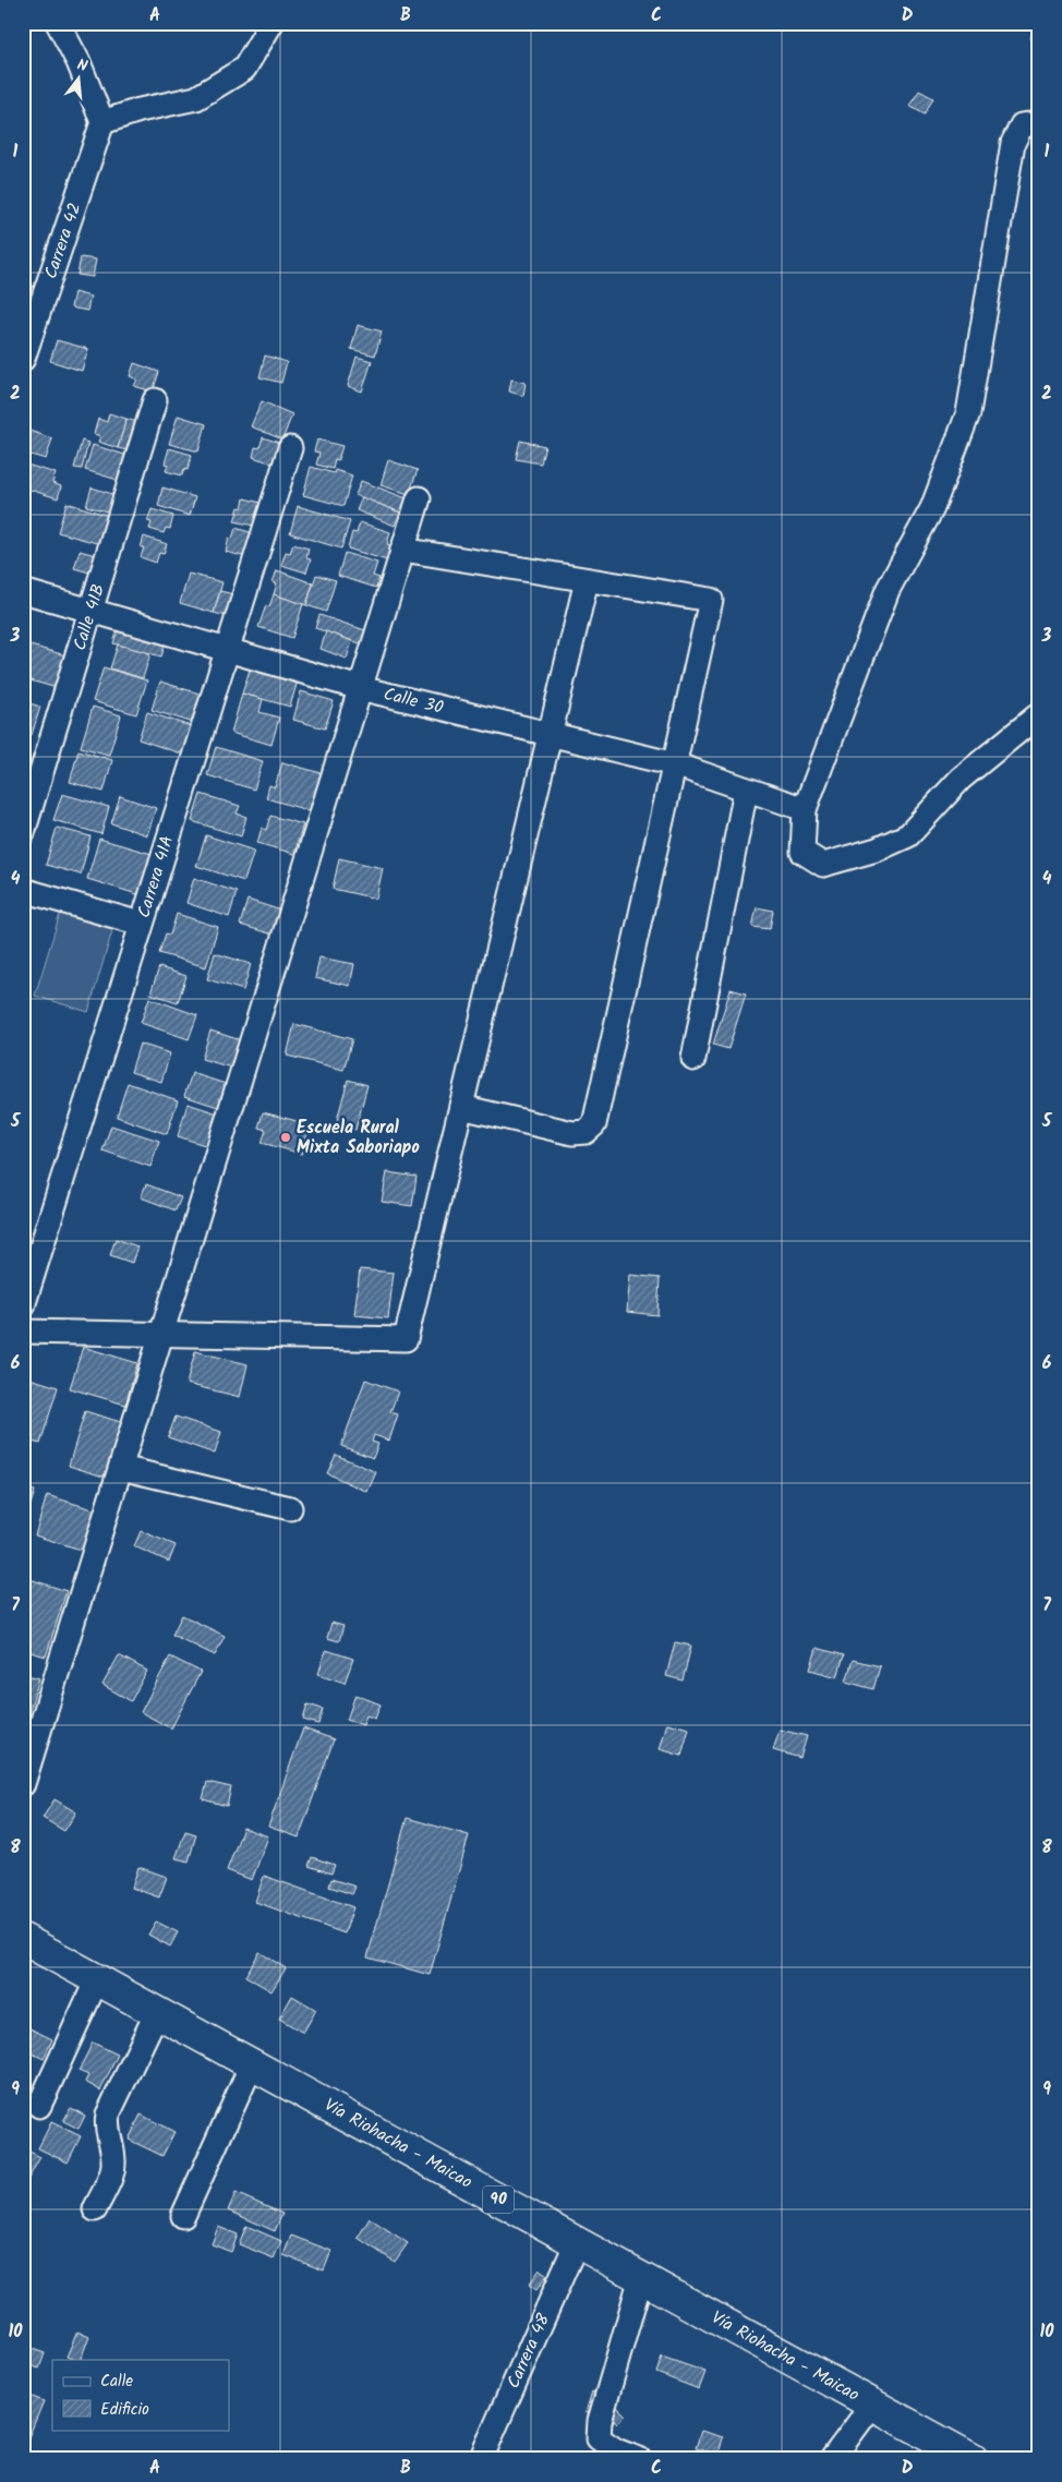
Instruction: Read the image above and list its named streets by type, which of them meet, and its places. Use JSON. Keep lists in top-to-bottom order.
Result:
{
  "streets": {
    "highway": ["Vía Riohacha - Maicao", "90"],
    "street": [
      "Carrera 42",
      "Calle 41B",
      "Calle 30",
      "Carrera 41A",
      "Carrera 48"
    ]
  },
  "crossings": [
    ["Calle 41B", "Calle 30"],
    ["Calle 30", "Carrera 41A"],
    ["Vía Riohacha - Maicao", "Carrera 48"]
  ],
  "places": ["Escuela Rural Mixta Saboriapo"],
  "legend": ["Calle", "Edificio"],
  "north": "top",
  "grid": {
    "columns": [
      "A",
      "B",
      "C",
      "D"
    ],
    "rows": [
      "1",
      "2",
      "3",
      "4",
      "5",
      "6",
      "7",
      "8",
      "9",
      "10"
    ]
  }
}
